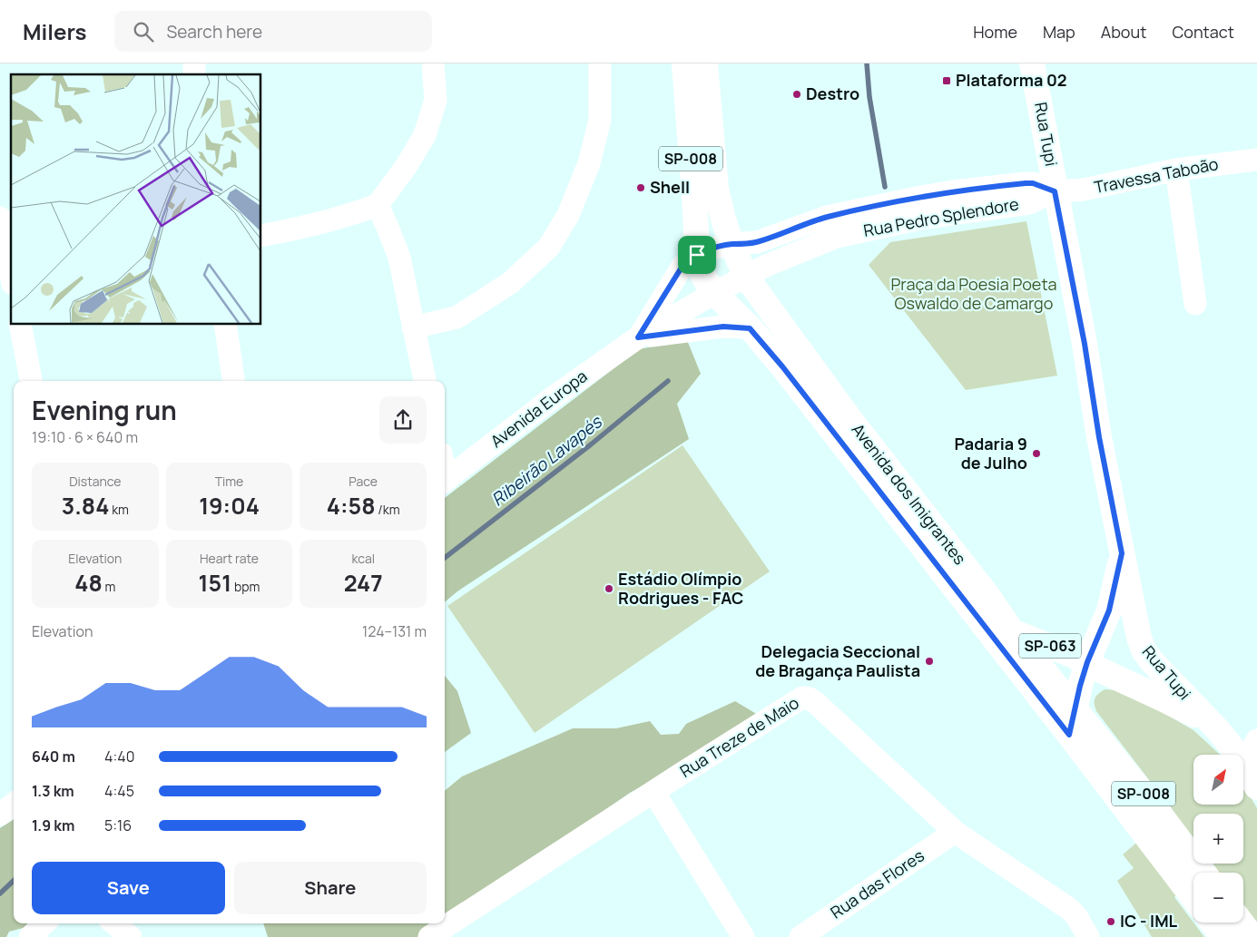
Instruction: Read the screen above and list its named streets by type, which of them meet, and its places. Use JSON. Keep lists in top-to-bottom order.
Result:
{
  "streets": {
    "main road": [
      "Rua Tupi",
      "SP-008",
      "Avenida dos Imigrantes",
      "SP-063"
    ],
    "street": [
      "Travessa Taboão",
      "Rua Pedro Splendore",
      "Avenida Europa",
      "Rua Treze de Maio",
      "Rua das Flores"
    ]
  },
  "crossings": [
    ["Rua Tupi", "Travessa Taboão"],
    ["Rua Tupi", "Rua Pedro Splendore"],
    ["Rua Tupi", "Avenida dos Imigrantes"],
    ["Rua Tupi", "SP-063"],
    ["Travessa Taboão", "Rua Pedro Splendore"],
    ["Rua Pedro Splendore", "Avenida Europa"],
    ["Rua Pedro Splendore", "Avenida dos Imigrantes"],
    ["Avenida Europa", "Avenida dos Imigrantes"],
    ["Avenida dos Imigrantes", "SP-063"],
    ["Rua Treze de Maio", "Rua das Flores"]
  ],
  "water": ["Ribeirão Lavapés"],
  "parks": ["Praça da Poesia Poeta Oswaldo de Camargo"],
  "places": {
    "transit": ["Plataforma 02"],
    "other": [
      "Destro",
      "Shell",
      "Padaria 9 de Julho",
      "Estádio Olímpio Rodrigues - FAC",
      "Delegacia Seccional de Bragança Paulista",
      "IC - IML"
    ]
  },
  "north": "top right",
  "page": {
    "header": "Milers",
    "search": "Search here",
    "nav": [
      "Home",
      "Map",
      "About",
      "Contact"
    ],
    "heading": ["Evening run", "19:10 · 6 × 640 m"],
    "stats": [
      ["Distance", "3.84 km"],
      ["Time", "19:04"],
      ["Pace", "4:58 /km"],
      ["Elevation", "48 m"],
      ["Heart rate", "151 bpm"],
      ["kcal", "247"]
    ],
    "chart": ["Elevation", "124–131 m"],
    "list": [
      {
        "name": "640 m",
        "note": "4:40"
      },
      {
        "name": "1.3 km",
        "note": "4:45"
      },
      {
        "name": "1.9 km",
        "note": "5:16"
      }
    ],
    "map_buttons": ["+", "−"],
    "buttons": ["Save", "Share"]
  }
}
